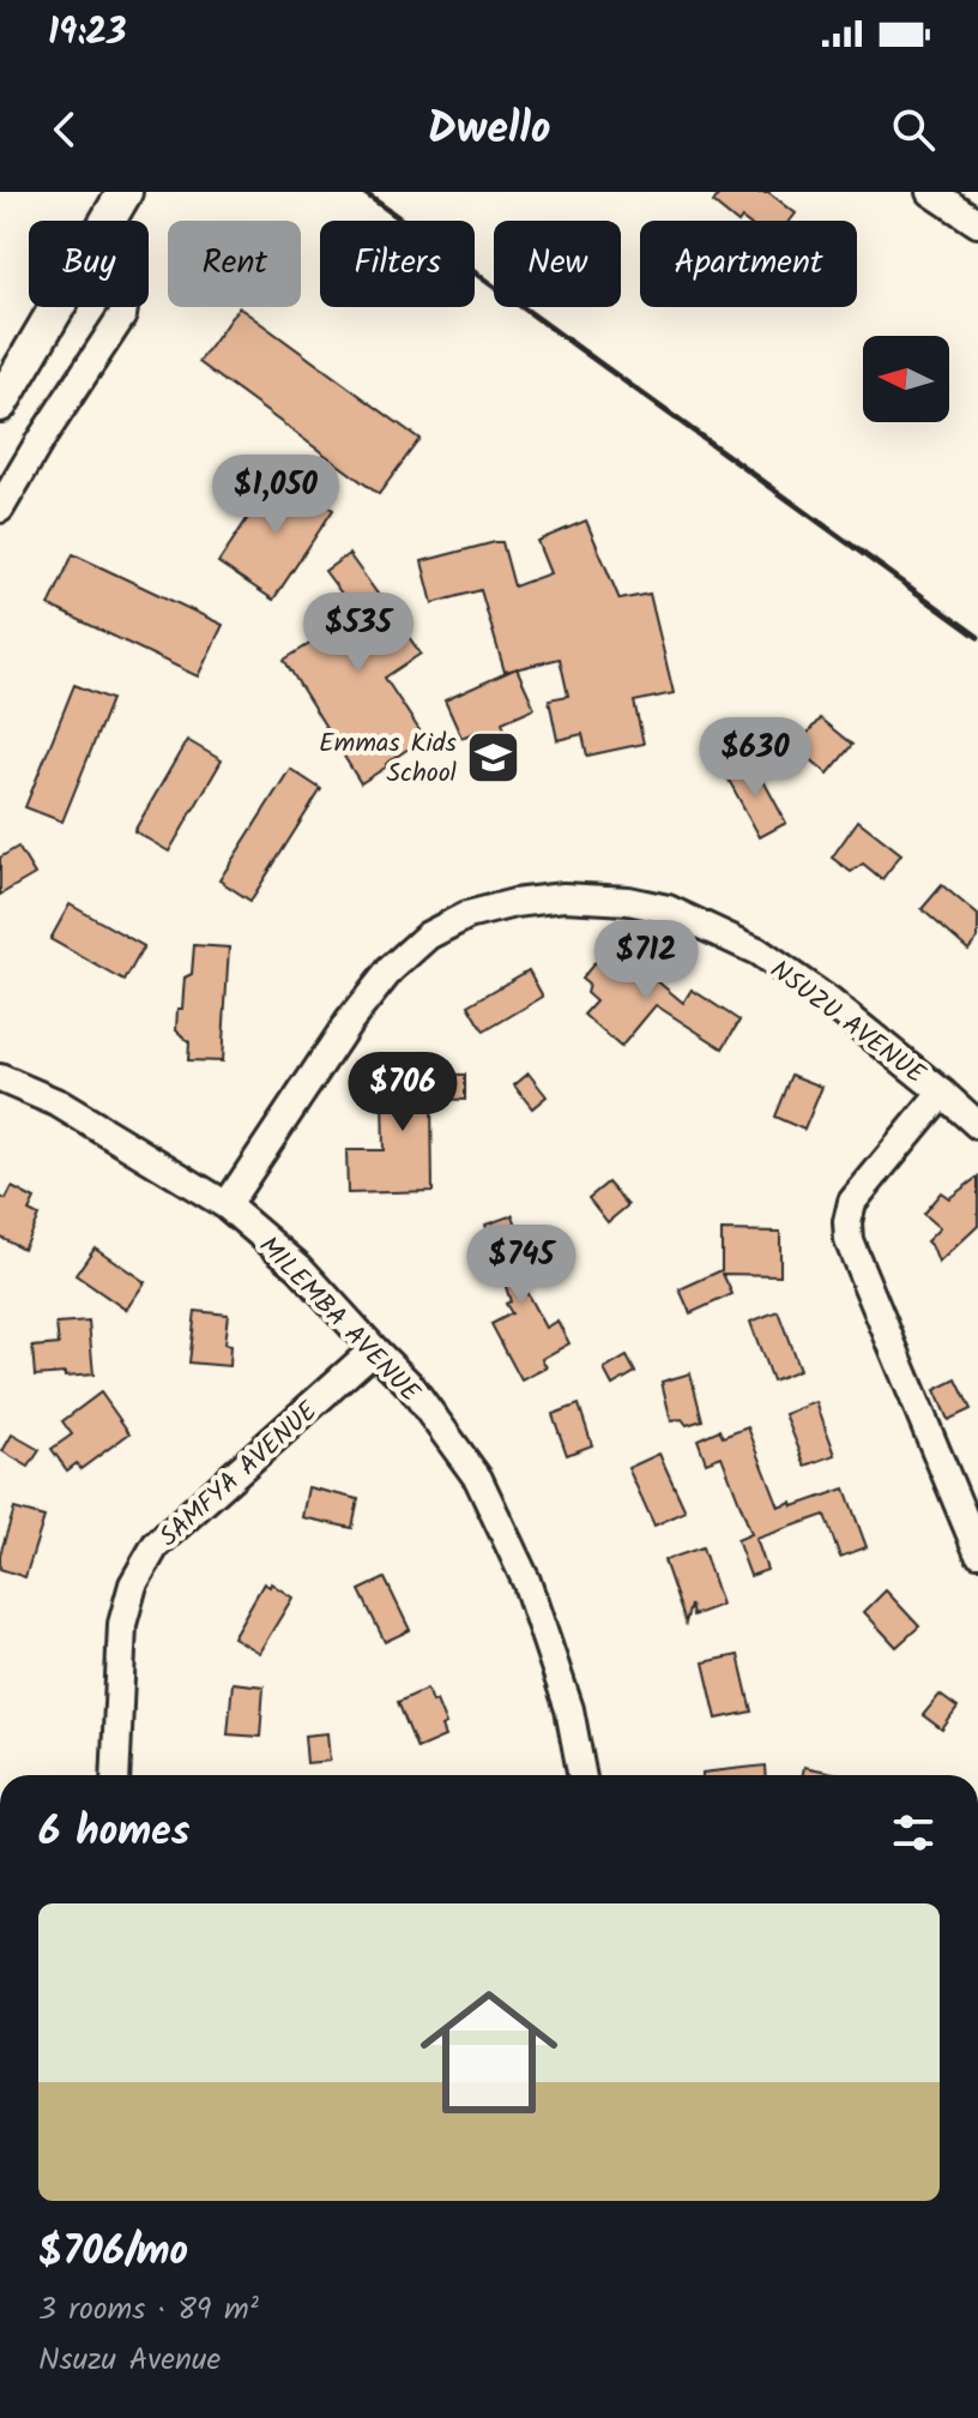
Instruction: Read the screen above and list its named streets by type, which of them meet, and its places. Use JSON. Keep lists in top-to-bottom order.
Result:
{
  "streets": {
    "street": ["NSUZU AVENUE", "MILEMBA AVENUE", "SAMFYA AVENUE"]
  },
  "crossings": [
    ["NSUZU AVENUE", "MILEMBA AVENUE"],
    ["MILEMBA AVENUE", "SAMFYA AVENUE"]
  ],
  "places": {
    "school or university": ["Emmas Kids School"]
  },
  "north": "left",
  "page": {
    "status": "19:23",
    "header": "Dwello",
    "chip": [
      "Buy",
      "Rent",
      "Filters",
      "New",
      "Apartment"
    ],
    "price": [
      "$1,050",
      "$535",
      "$630",
      "$712",
      "$706",
      "$745"
    ],
    "heading": "6 homes",
    "list": [
      {
        "name": "$706/mo",
        "note": "3 rooms · 89 m² · Nsuzu Avenue"
      }
    ]
  }
}
